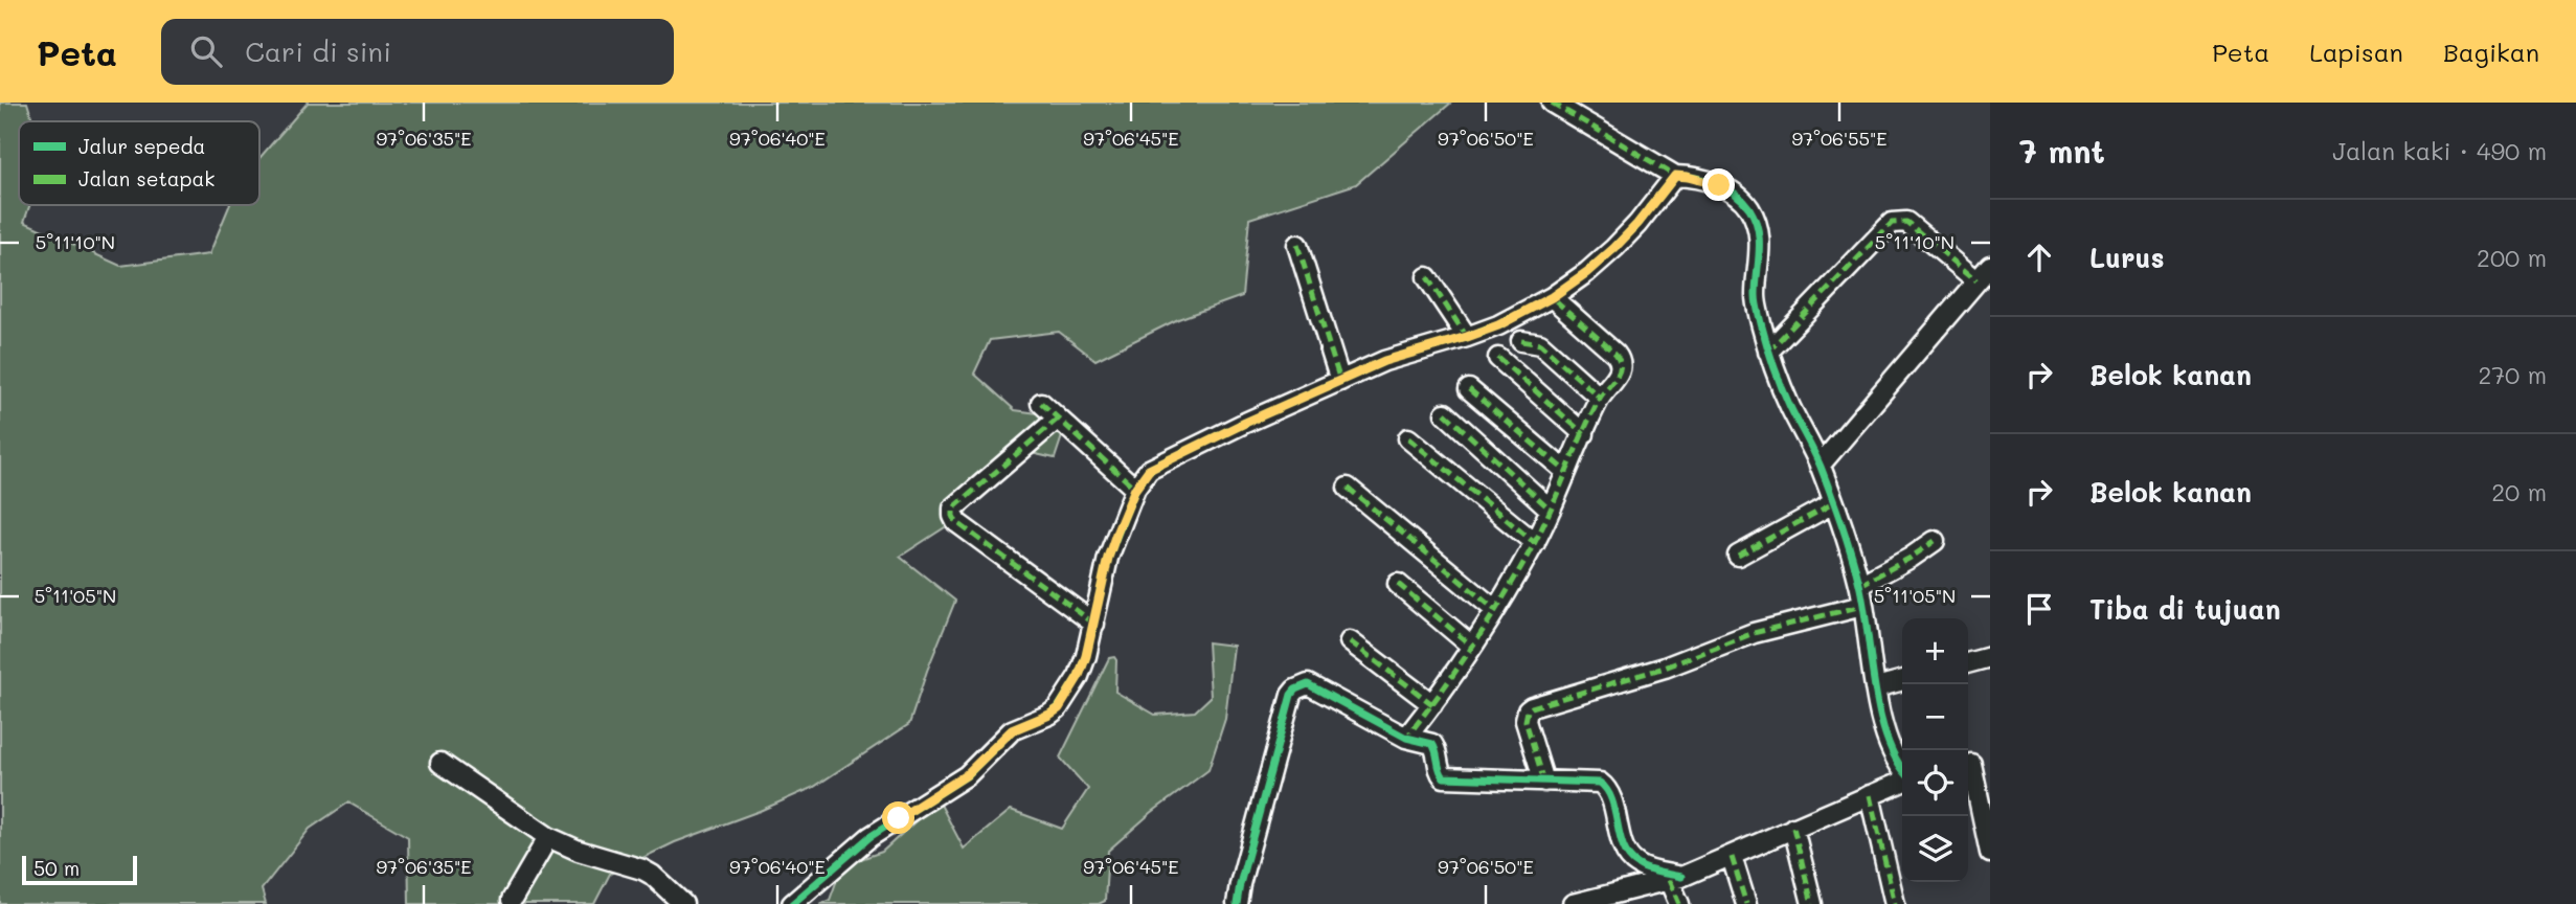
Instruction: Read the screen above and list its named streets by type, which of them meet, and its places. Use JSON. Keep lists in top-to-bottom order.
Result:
{
  "legend": ["Jalur sepeda", "Jalan setapak"],
  "scale_bar": "50 m",
  "page": {
    "header": "Peta",
    "search": "Cari di sini",
    "nav": ["Peta", "Lapisan", "Bagikan"],
    "heading": ["7 mnt", "Jalan kaki · 490 m"],
    "list": [
      ["Lurus", "200 m"],
      ["Belok kanan", "270 m"],
      ["Belok kanan", "20 m"],
      "Tiba di tujuan"
    ],
    "map_buttons": ["+", "−"],
    "scale": "50 m"
  },
  "coordinates": [
    "97°06'35\"E",
    "97°06'40\"E",
    "97°06'45\"E",
    "97°06'50\"E",
    "97°06'55\"E",
    "5°11'10\"N",
    "5°11'05\"N"
  ]
}
